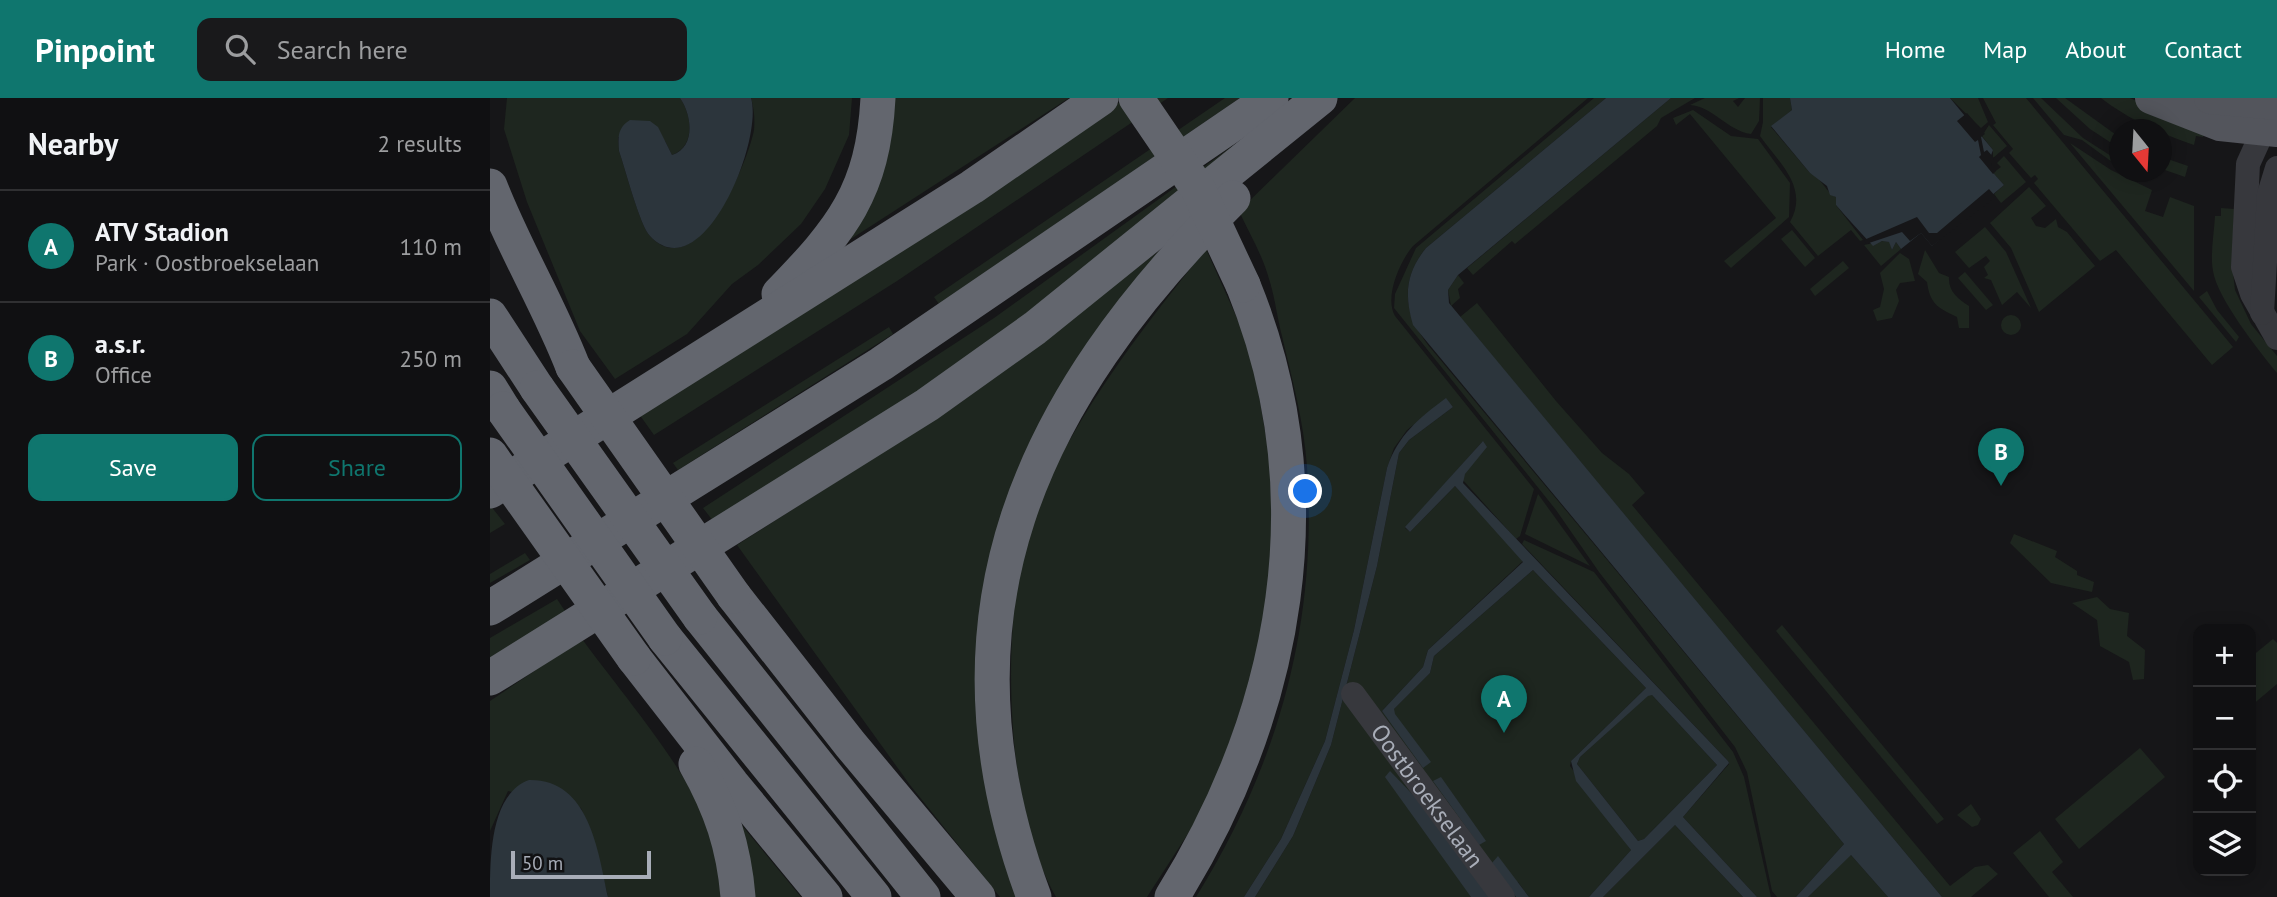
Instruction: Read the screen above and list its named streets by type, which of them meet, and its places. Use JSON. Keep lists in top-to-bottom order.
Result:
{
  "streets": {
    "street": ["Oostbroekselaan"]
  },
  "scale_bar": "50 m",
  "north": "bottom",
  "page": {
    "header": "Pinpoint",
    "search": "Search here",
    "nav": [
      "Home",
      "Map",
      "About",
      "Contact"
    ],
    "heading": ["Nearby", "2 results"],
    "list": [
      {
        "mark": "A",
        "name": "ATV Stadion",
        "note": "Park · Oostbroekselaan",
        "value": "110 m"
      },
      {
        "mark": "B",
        "name": "a.s.r.",
        "note": "Office",
        "value": "250 m"
      }
    ],
    "buttons": ["Save", "Share"],
    "pins": ["B", "A"],
    "map_buttons": ["+", "−"],
    "scale": "50 m"
  }
}
